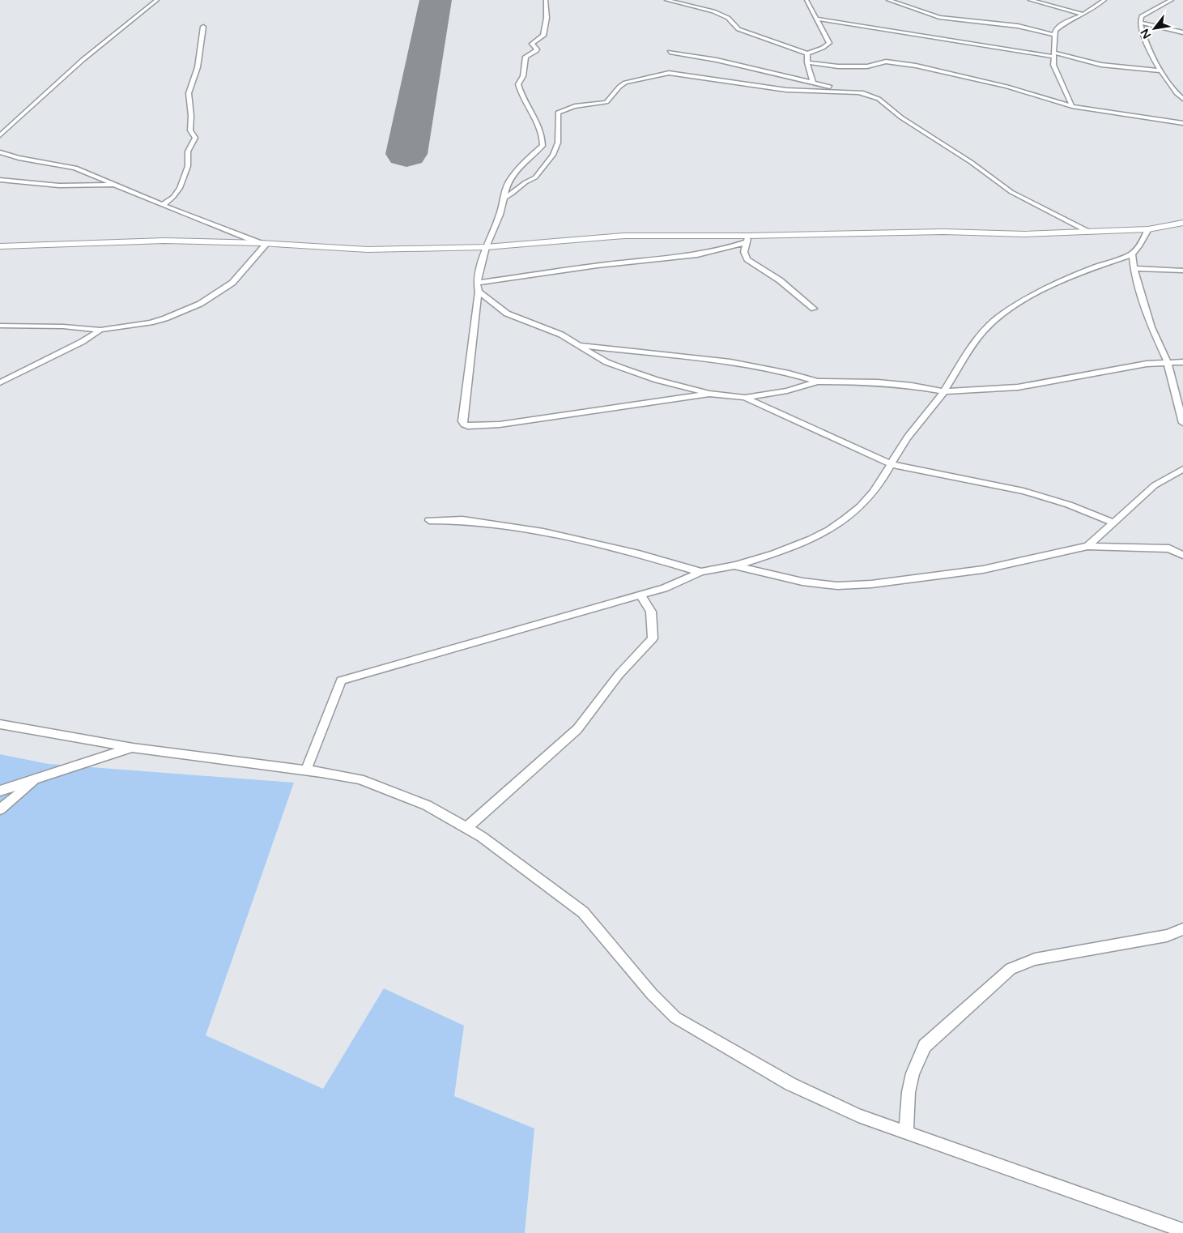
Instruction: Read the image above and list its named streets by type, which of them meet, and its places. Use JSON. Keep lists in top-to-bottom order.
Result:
{
  "north": "bottom left"
}
